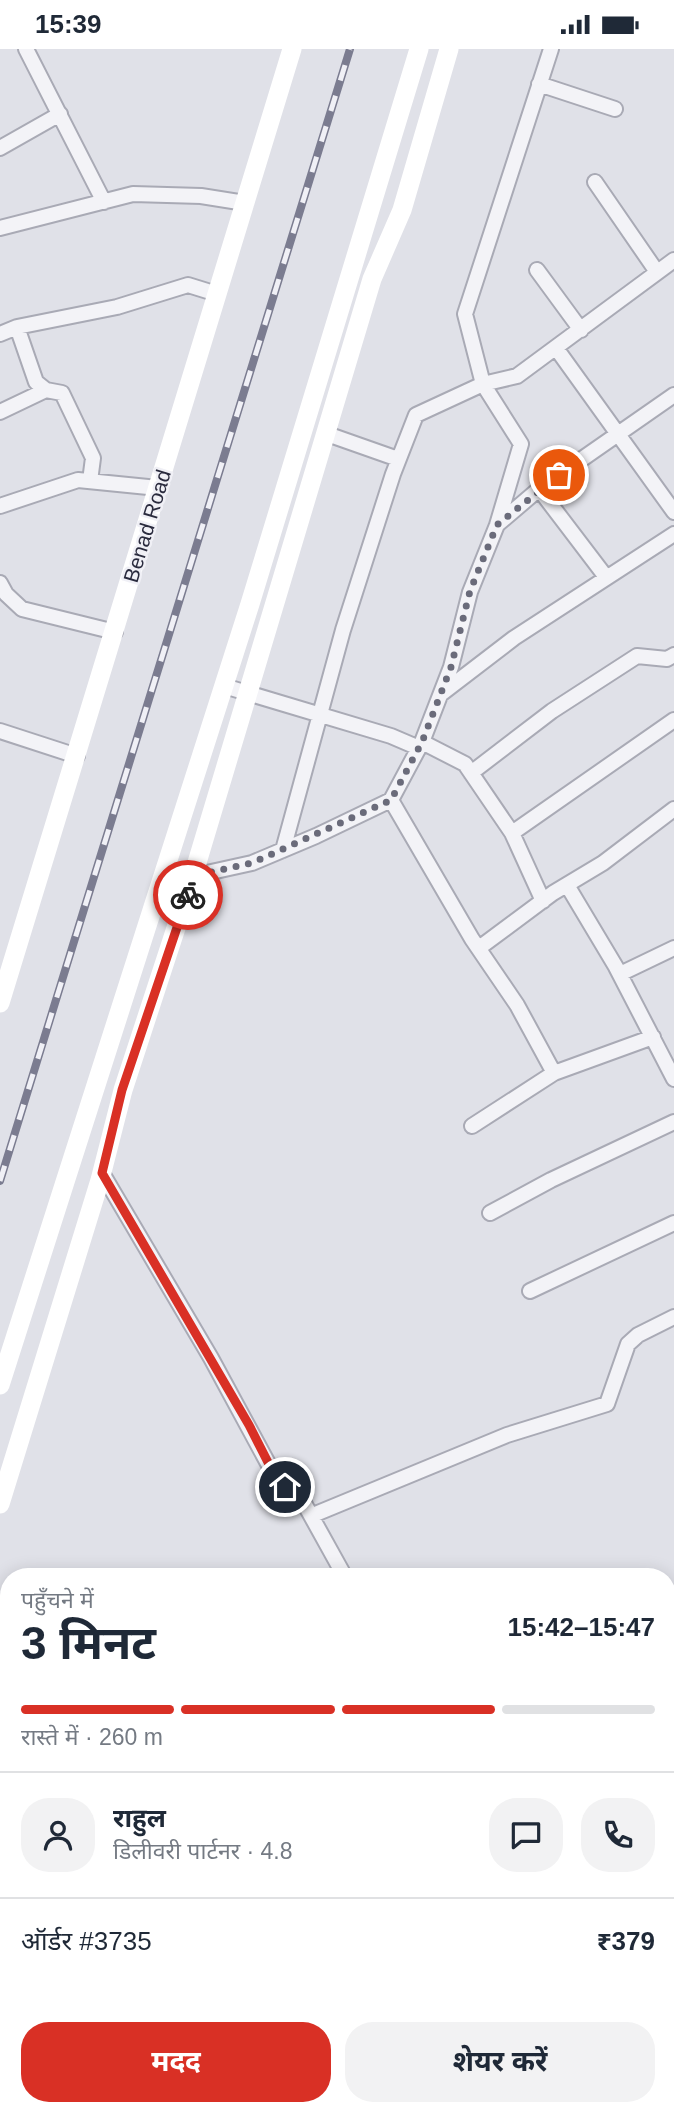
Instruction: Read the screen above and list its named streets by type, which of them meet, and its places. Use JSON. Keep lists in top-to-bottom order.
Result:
{
  "streets": {
    "street": ["Benad Road"]
  },
  "page": {
    "status": "15:39",
    "heading": ["3 मिनट", "पहुँचने में", "15:42–15:47"],
    "panel": [
      "राहुल",
      "डिलीवरी पार्टनर · 4.8",
      "ऑर्डर #3735",
      "₹379"
    ],
    "bar": "रास्ते में · 260 m",
    "buttons": ["मदद", "शेयर करें"]
  }
}
